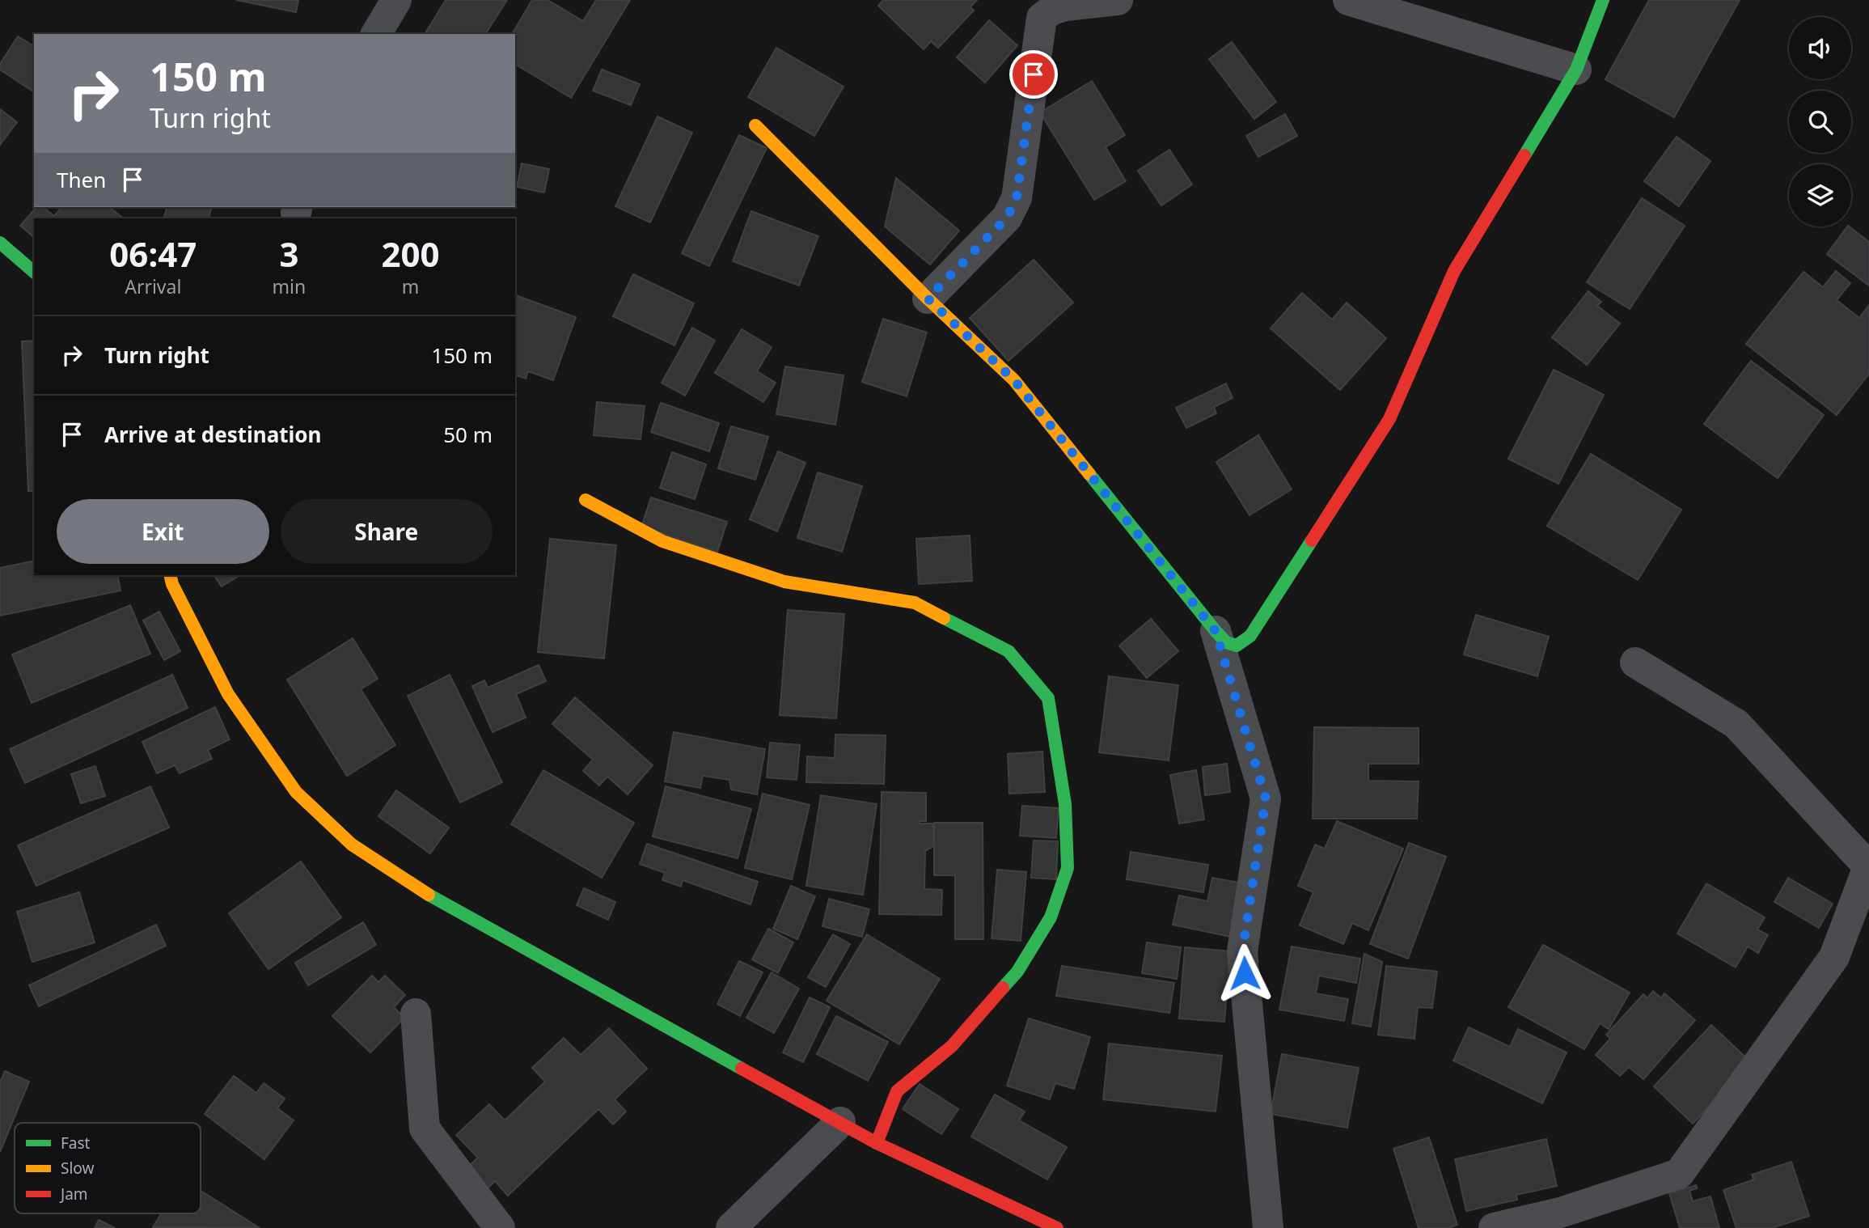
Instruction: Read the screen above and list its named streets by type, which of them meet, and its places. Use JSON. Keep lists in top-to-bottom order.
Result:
{
  "legend": ["Fast", "Slow", "Jam"],
  "page": {
    "turn": ["150 m", "Turn right"],
    "then": "Then",
    "eta": [
      "06:47",
      "Arrival",
      "3",
      "min",
      "200",
      "m"
    ],
    "list": [
      {
        "name": "Turn right",
        "value": "150 m"
      },
      {
        "name": "Arrive at destination",
        "value": "50 m"
      }
    ],
    "buttons": ["Exit", "Share"]
  }
}
